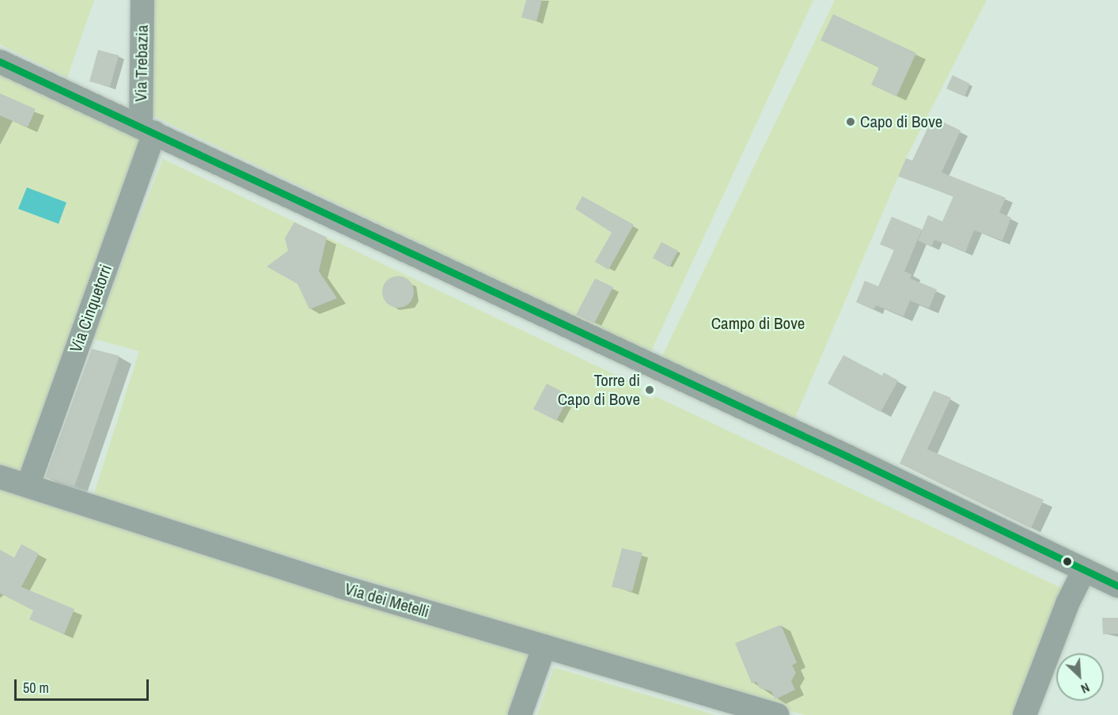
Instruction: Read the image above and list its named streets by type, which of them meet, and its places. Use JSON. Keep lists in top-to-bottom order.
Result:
{
  "streets": {
    "street": ["Via Trebazia", "Via Cinquetorri", "Via dei Metelli"]
  },
  "crossings": [
    ["Via Trebazia", "Via Cinquetorri"],
    ["Via Cinquetorri", "Via dei Metelli"]
  ],
  "parks": ["Campo di Bove"],
  "places": ["Capo di Bove", "Torre di Capo di Bove"],
  "scale_bar": "50 m",
  "north": "bottom right"
}
